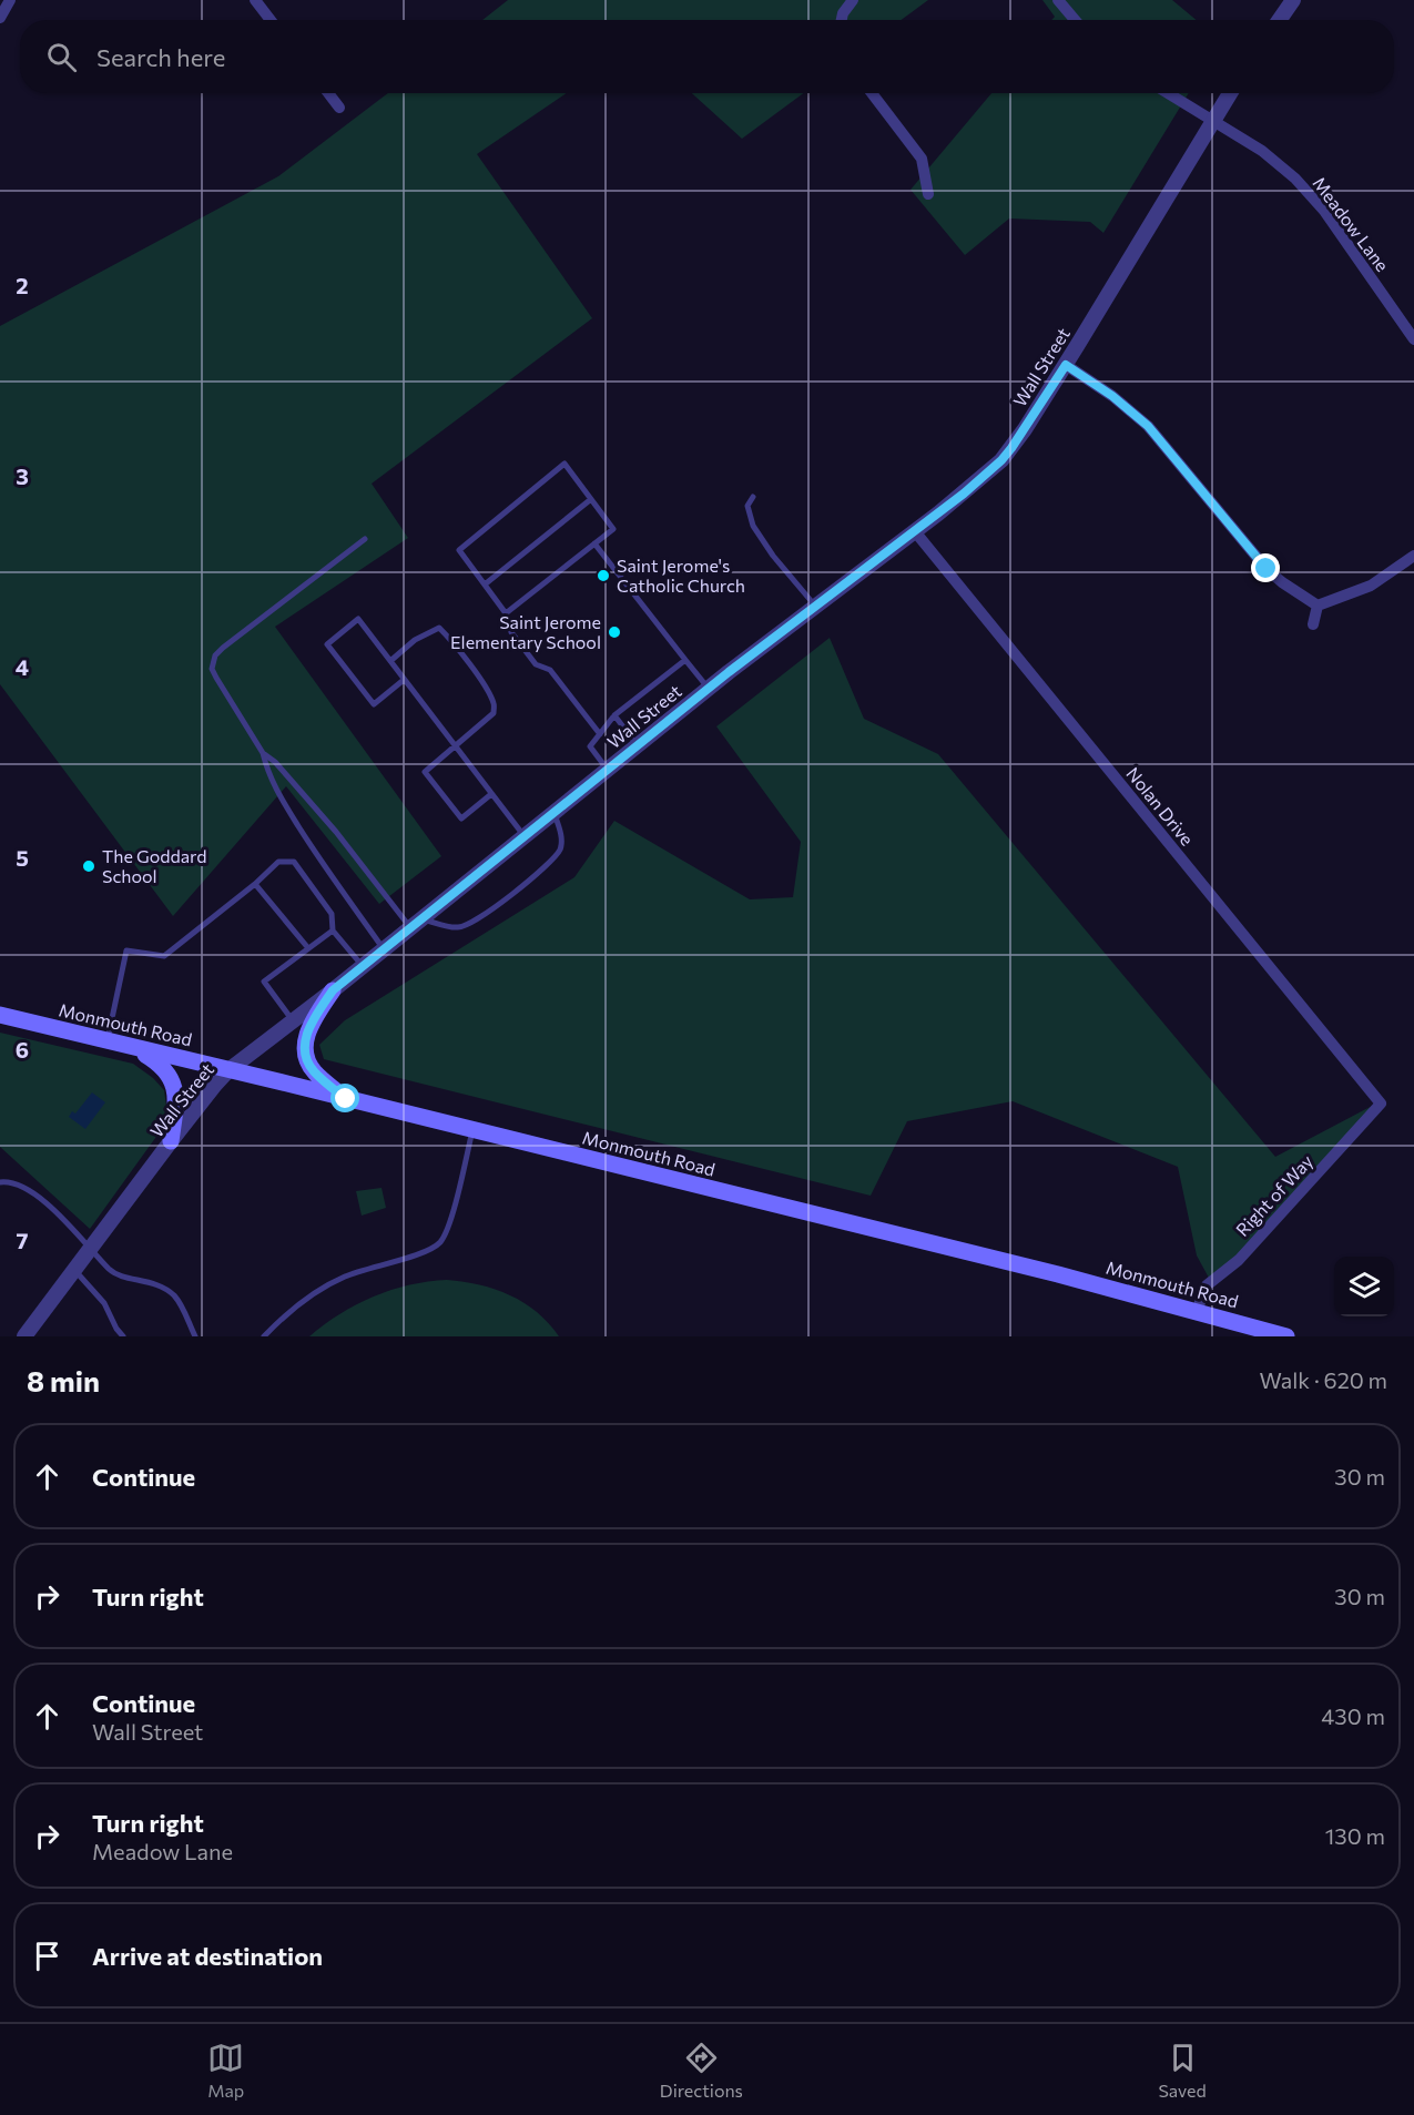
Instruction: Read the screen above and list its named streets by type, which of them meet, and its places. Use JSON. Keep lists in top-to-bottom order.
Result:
{
  "streets": {
    "main road": ["Monmouth Road"],
    "street": [
      "Meadow Lane",
      "Wall Street",
      "Nolan Drive",
      "Right of Way"
    ]
  },
  "crossings": [
    ["Meadow Lane", "Wall Street"],
    ["Wall Street", "Nolan Drive"],
    ["Wall Street", "Monmouth Road"],
    ["Nolan Drive", "Right of Way"],
    ["Monmouth Road", "Right of Way"]
  ],
  "places": ["Saint Jerome's Catholic Church", "Saint Jerome Elementary School", "The Goddard School"],
  "page": {
    "search": "Search here",
    "heading": ["8 min", "Walk · 620 m"],
    "list": [
      ["Continue", "30 m"],
      ["Turn right", "30 m"],
      ["Continue", "Wall Street", "430 m"],
      ["Turn right", "Meadow Lane", "130 m"],
      "Arrive at destination"
    ],
    "nav": ["Map", "Directions", "Saved"]
  },
  "grid": {
    "rows": [
      "2",
      "3",
      "4",
      "5",
      "6",
      "7"
    ]
  }
}
